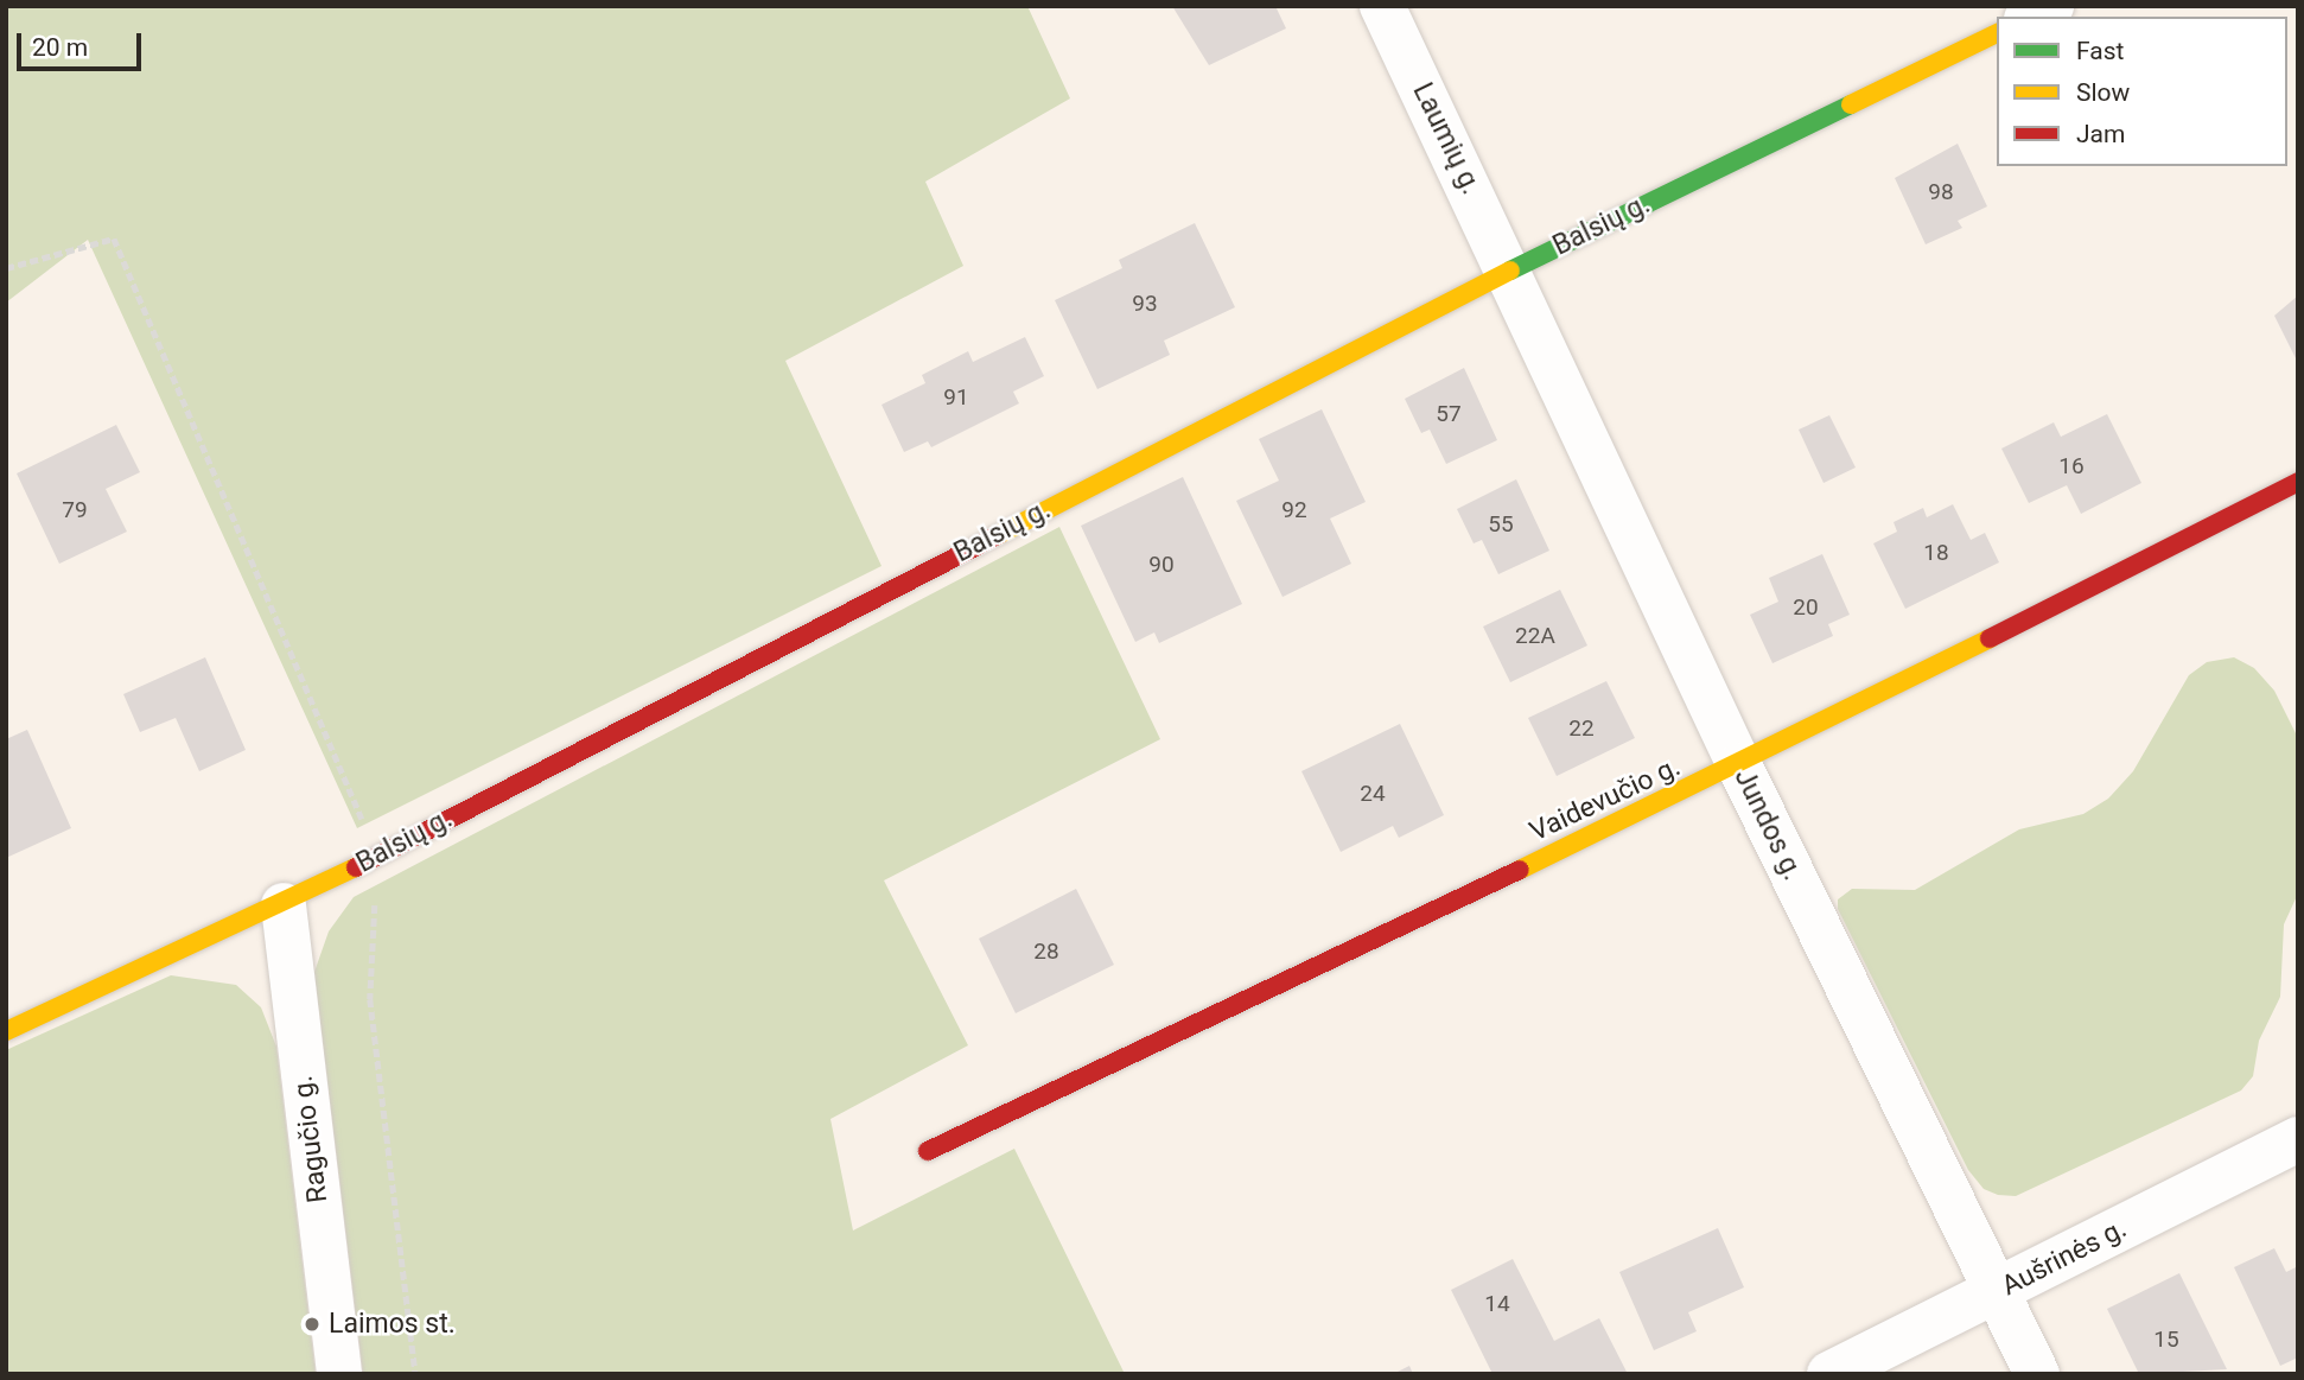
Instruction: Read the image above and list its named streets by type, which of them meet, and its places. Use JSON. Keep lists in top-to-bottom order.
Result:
{
  "streets": {
    "street": [
      "Laumių g.",
      "Balsių g.",
      "Vaidevučio g.",
      "Jundos g.",
      "Ragučio g.",
      "Aušrinės g."
    ]
  },
  "crossings": [
    ["Laumių g.", "Balsių g."],
    ["Laumių g.", "Jundos g."],
    ["Balsių g.", "Jundos g."],
    ["Balsių g.", "Ragučio g."],
    ["Vaidevučio g.", "Jundos g."],
    ["Jundos g.", "Aušrinės g."]
  ],
  "places": ["Laimos st."],
  "house_numbers": [
    "98",
    "93",
    "91",
    "57",
    "16",
    "79",
    "92",
    "55",
    "18",
    "90",
    "20",
    "22A",
    "22",
    "24",
    "28",
    "14",
    "15"
  ],
  "legend": ["Fast", "Slow", "Jam"],
  "scale_bar": "20 m"
}
